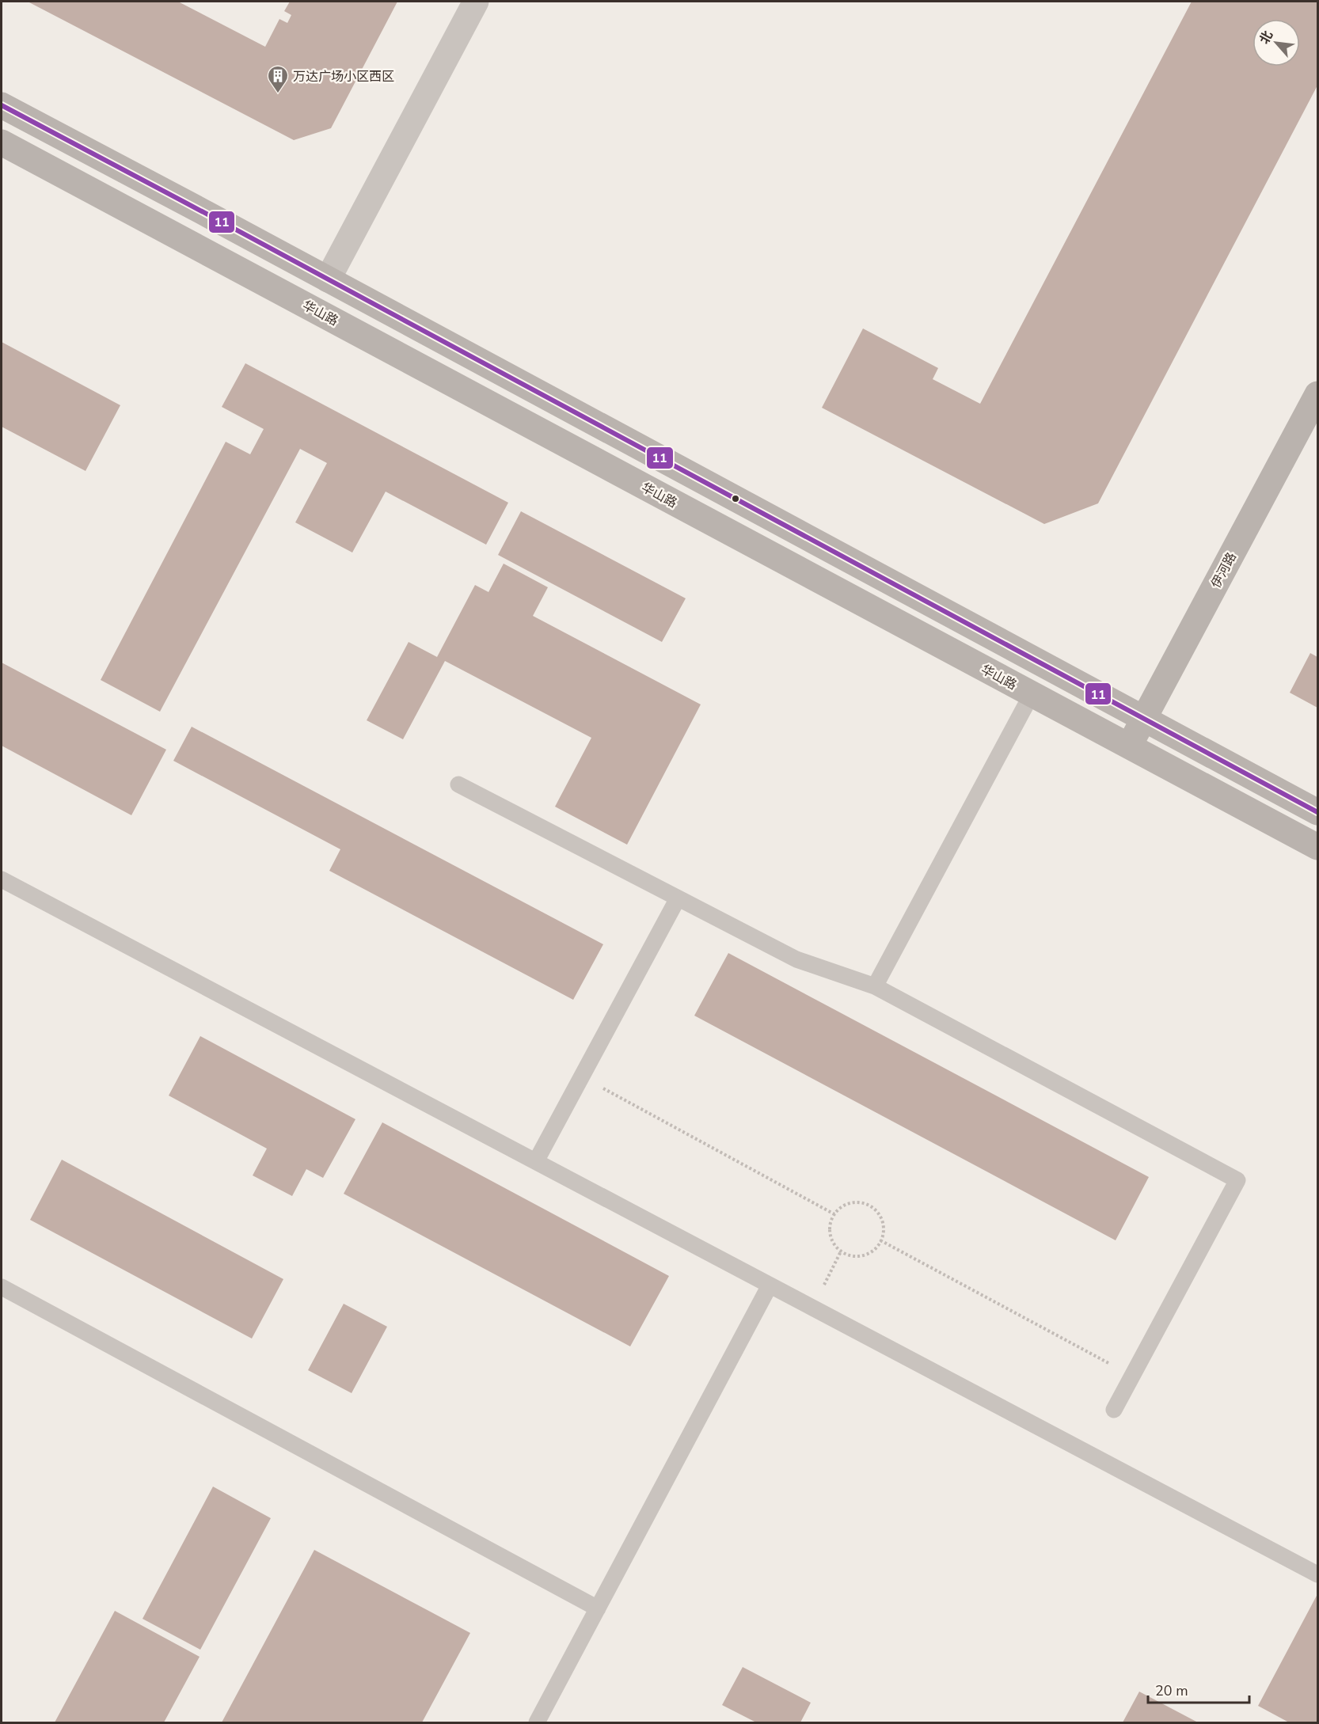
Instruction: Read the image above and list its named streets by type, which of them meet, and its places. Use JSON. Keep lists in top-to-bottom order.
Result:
{
  "streets": {
    "street": ["华山路", "伊河路"]
  },
  "crossings": [
    ["华山路", "伊河路"]
  ],
  "places": {
    "building": ["万达广场小区西区"]
  },
  "lines": ["transit line 11"],
  "scale_bar": "20 m",
  "north": "top left"
}
